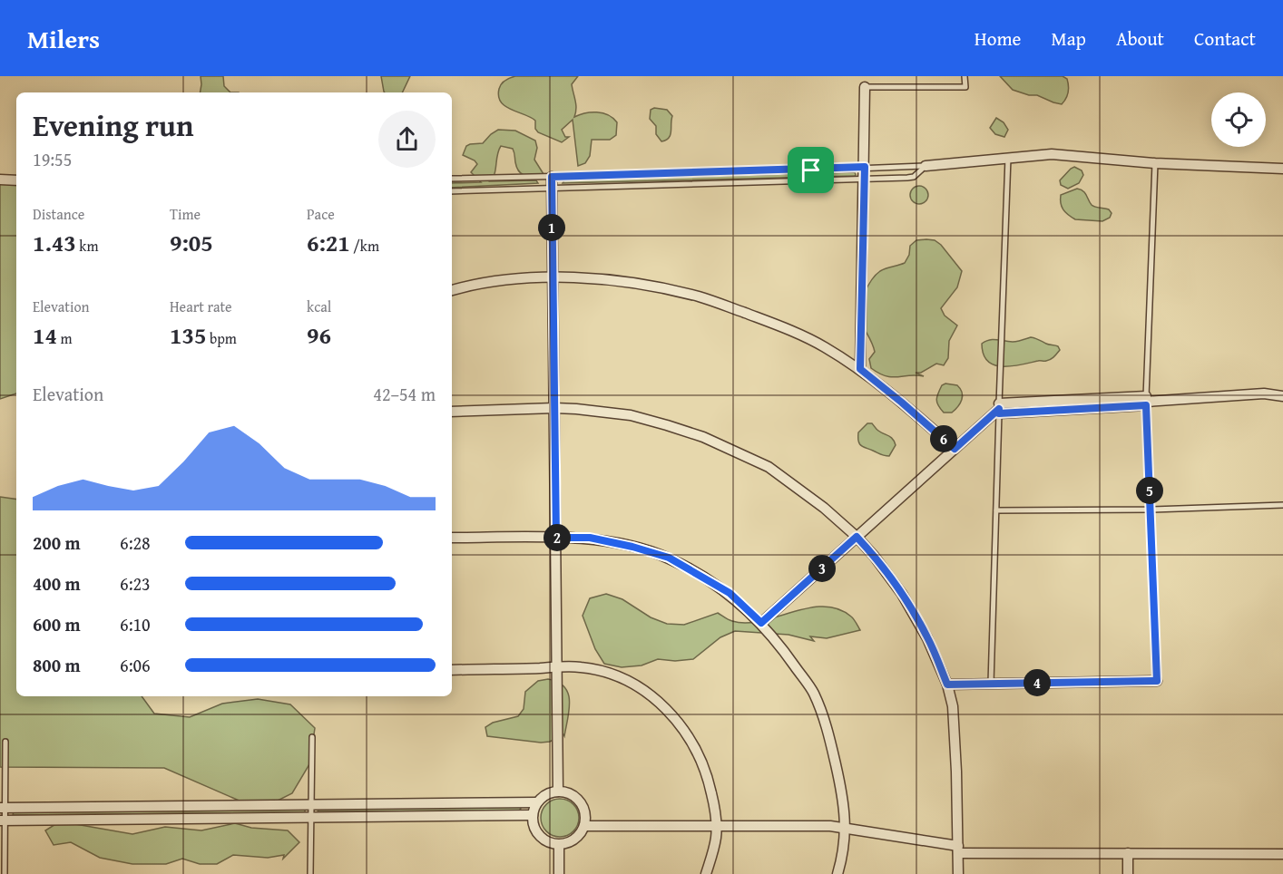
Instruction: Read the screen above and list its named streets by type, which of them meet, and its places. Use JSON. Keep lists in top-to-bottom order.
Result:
{
  "page": {
    "header": "Milers",
    "nav": [
      "Home",
      "Map",
      "About",
      "Contact"
    ],
    "heading": ["Evening run", "19:55"],
    "stats": [
      ["Distance", "1.43 km"],
      ["Time", "9:05"],
      ["Pace", "6:21 /km"],
      ["Elevation", "14 m"],
      ["Heart rate", "135 bpm"],
      ["kcal", "96"]
    ],
    "pins": [
      "1",
      "6",
      "5",
      "2",
      "3",
      "4"
    ],
    "chart": ["Elevation", "42–54 m"],
    "list": [
      {
        "name": "200 m",
        "note": "6:28"
      },
      {
        "name": "400 m",
        "note": "6:23"
      },
      {
        "name": "600 m",
        "note": "6:10"
      },
      {
        "name": "800 m",
        "note": "6:06"
      }
    ]
  }
}
